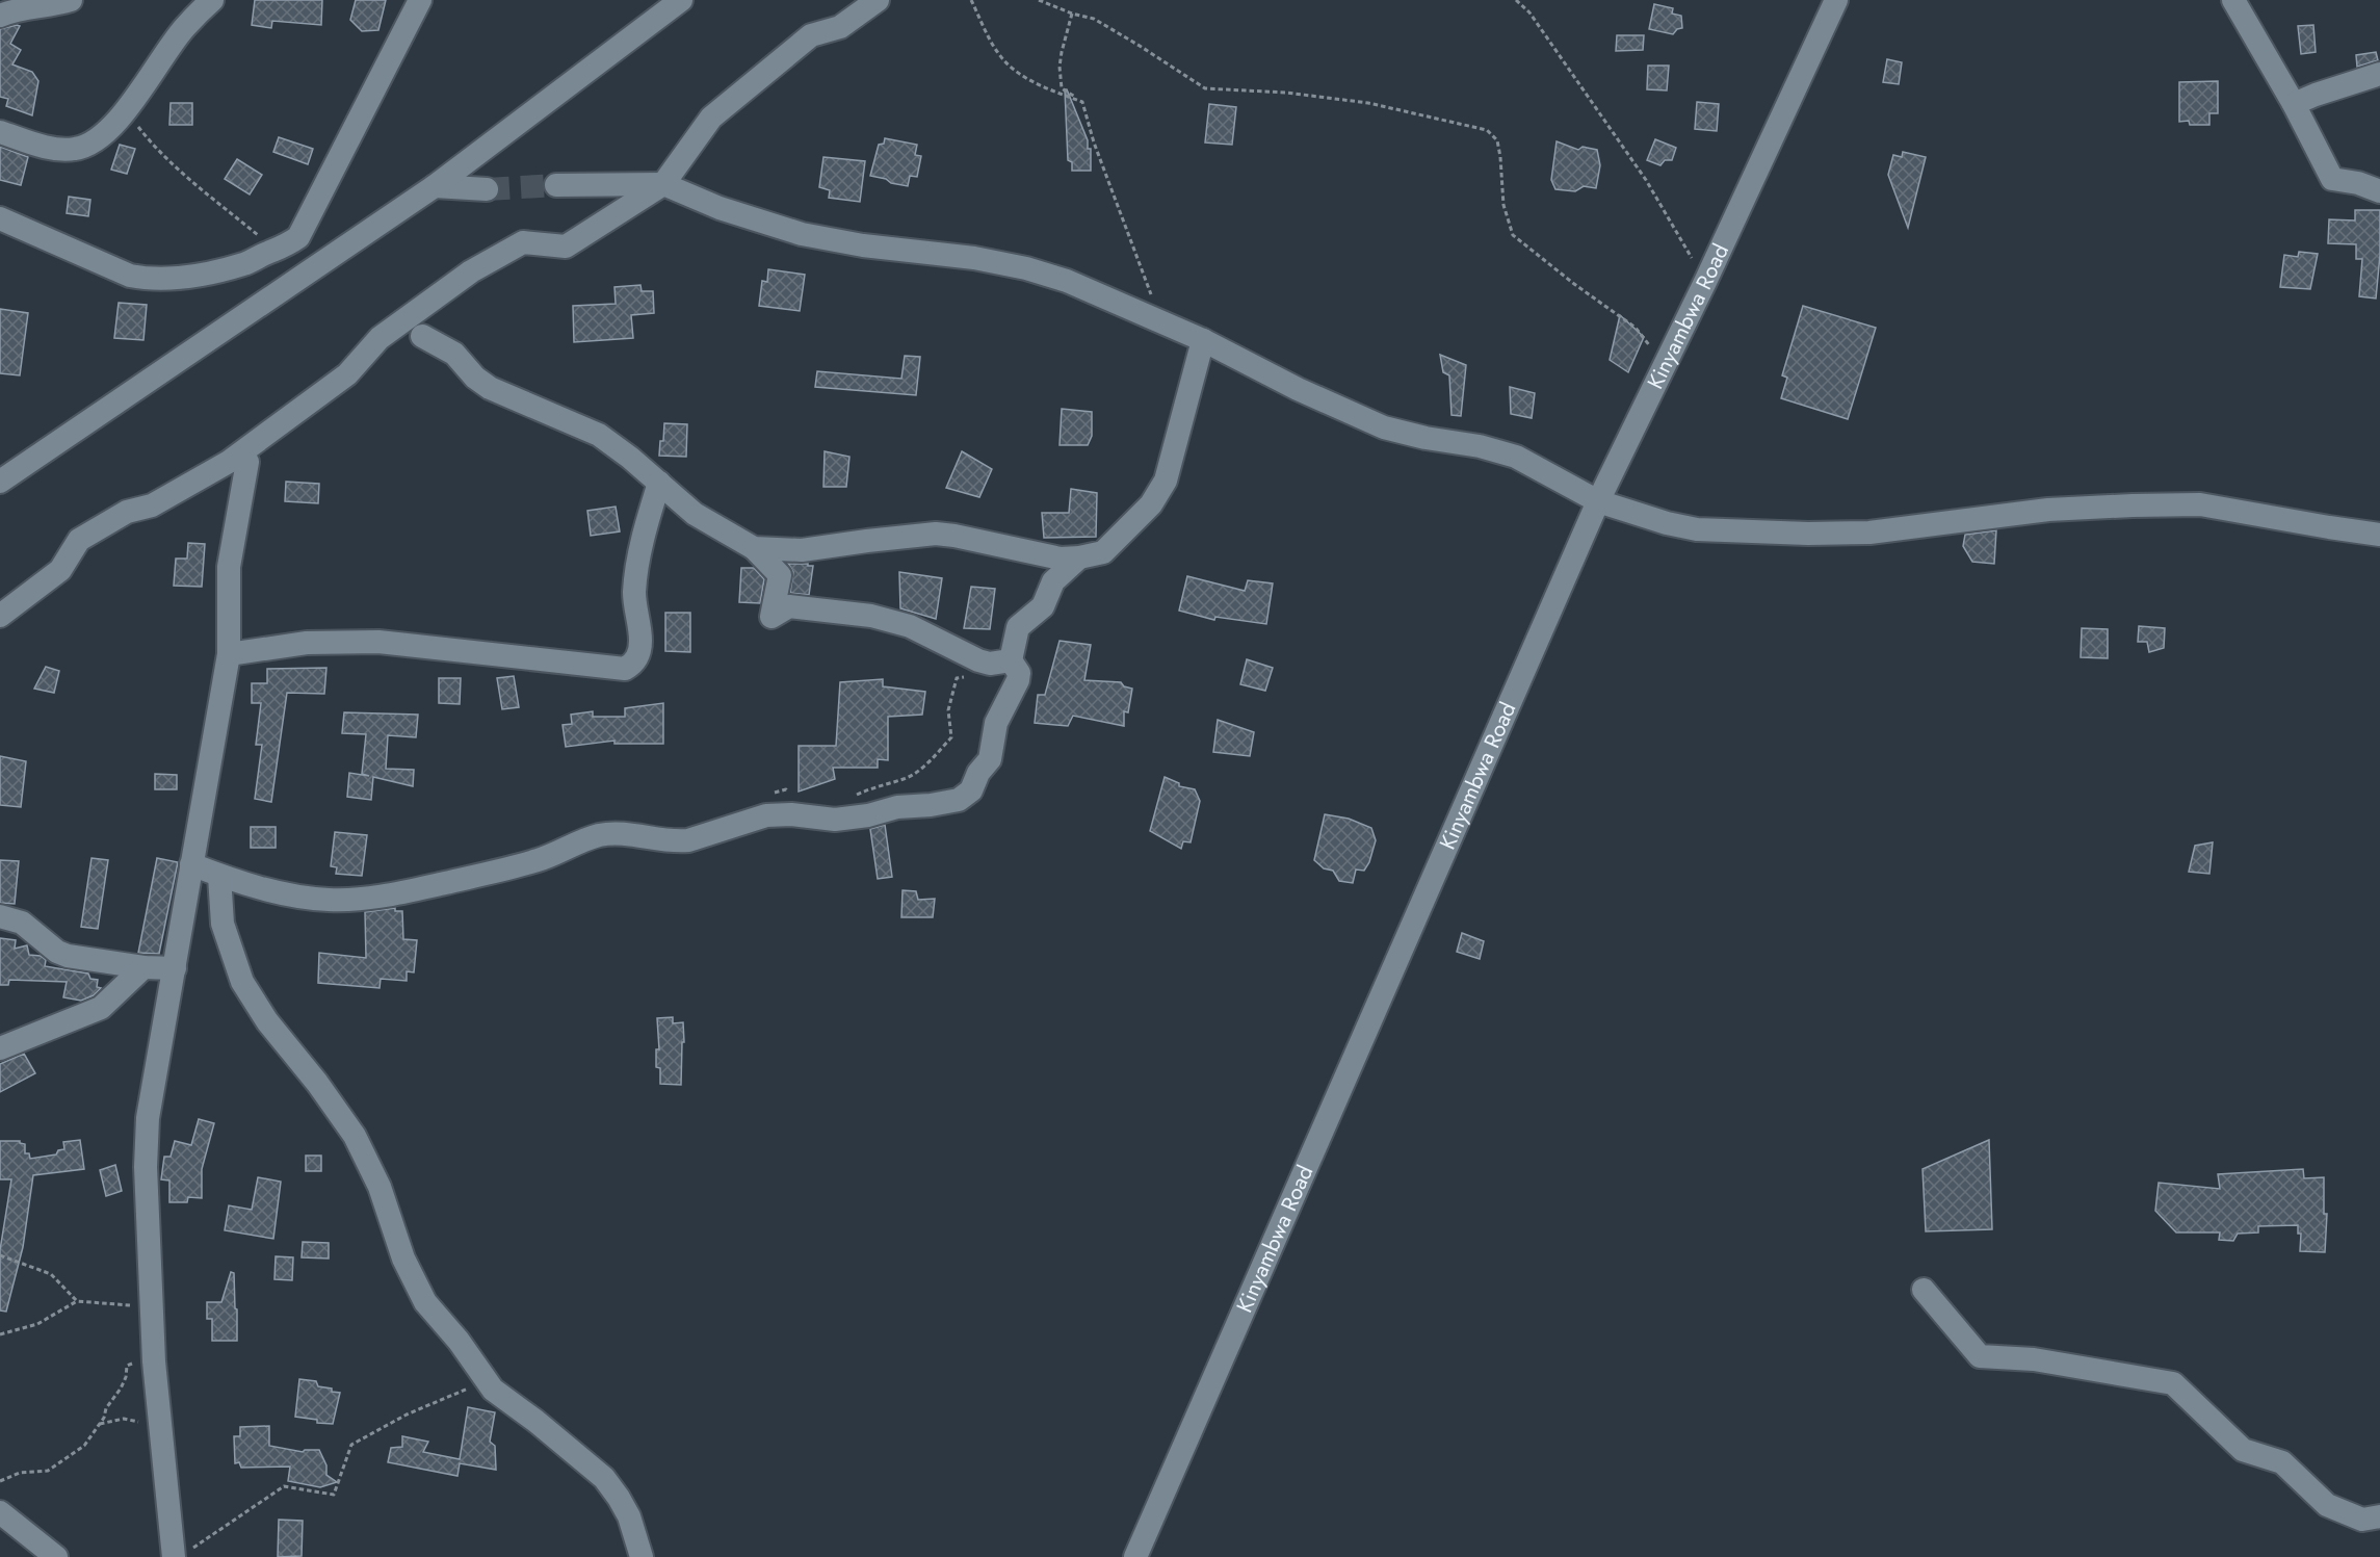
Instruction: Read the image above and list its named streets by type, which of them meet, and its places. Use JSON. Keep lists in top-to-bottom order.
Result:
{
  "streets": {
    "street": ["Kinyambwa Road"]
  }
}
